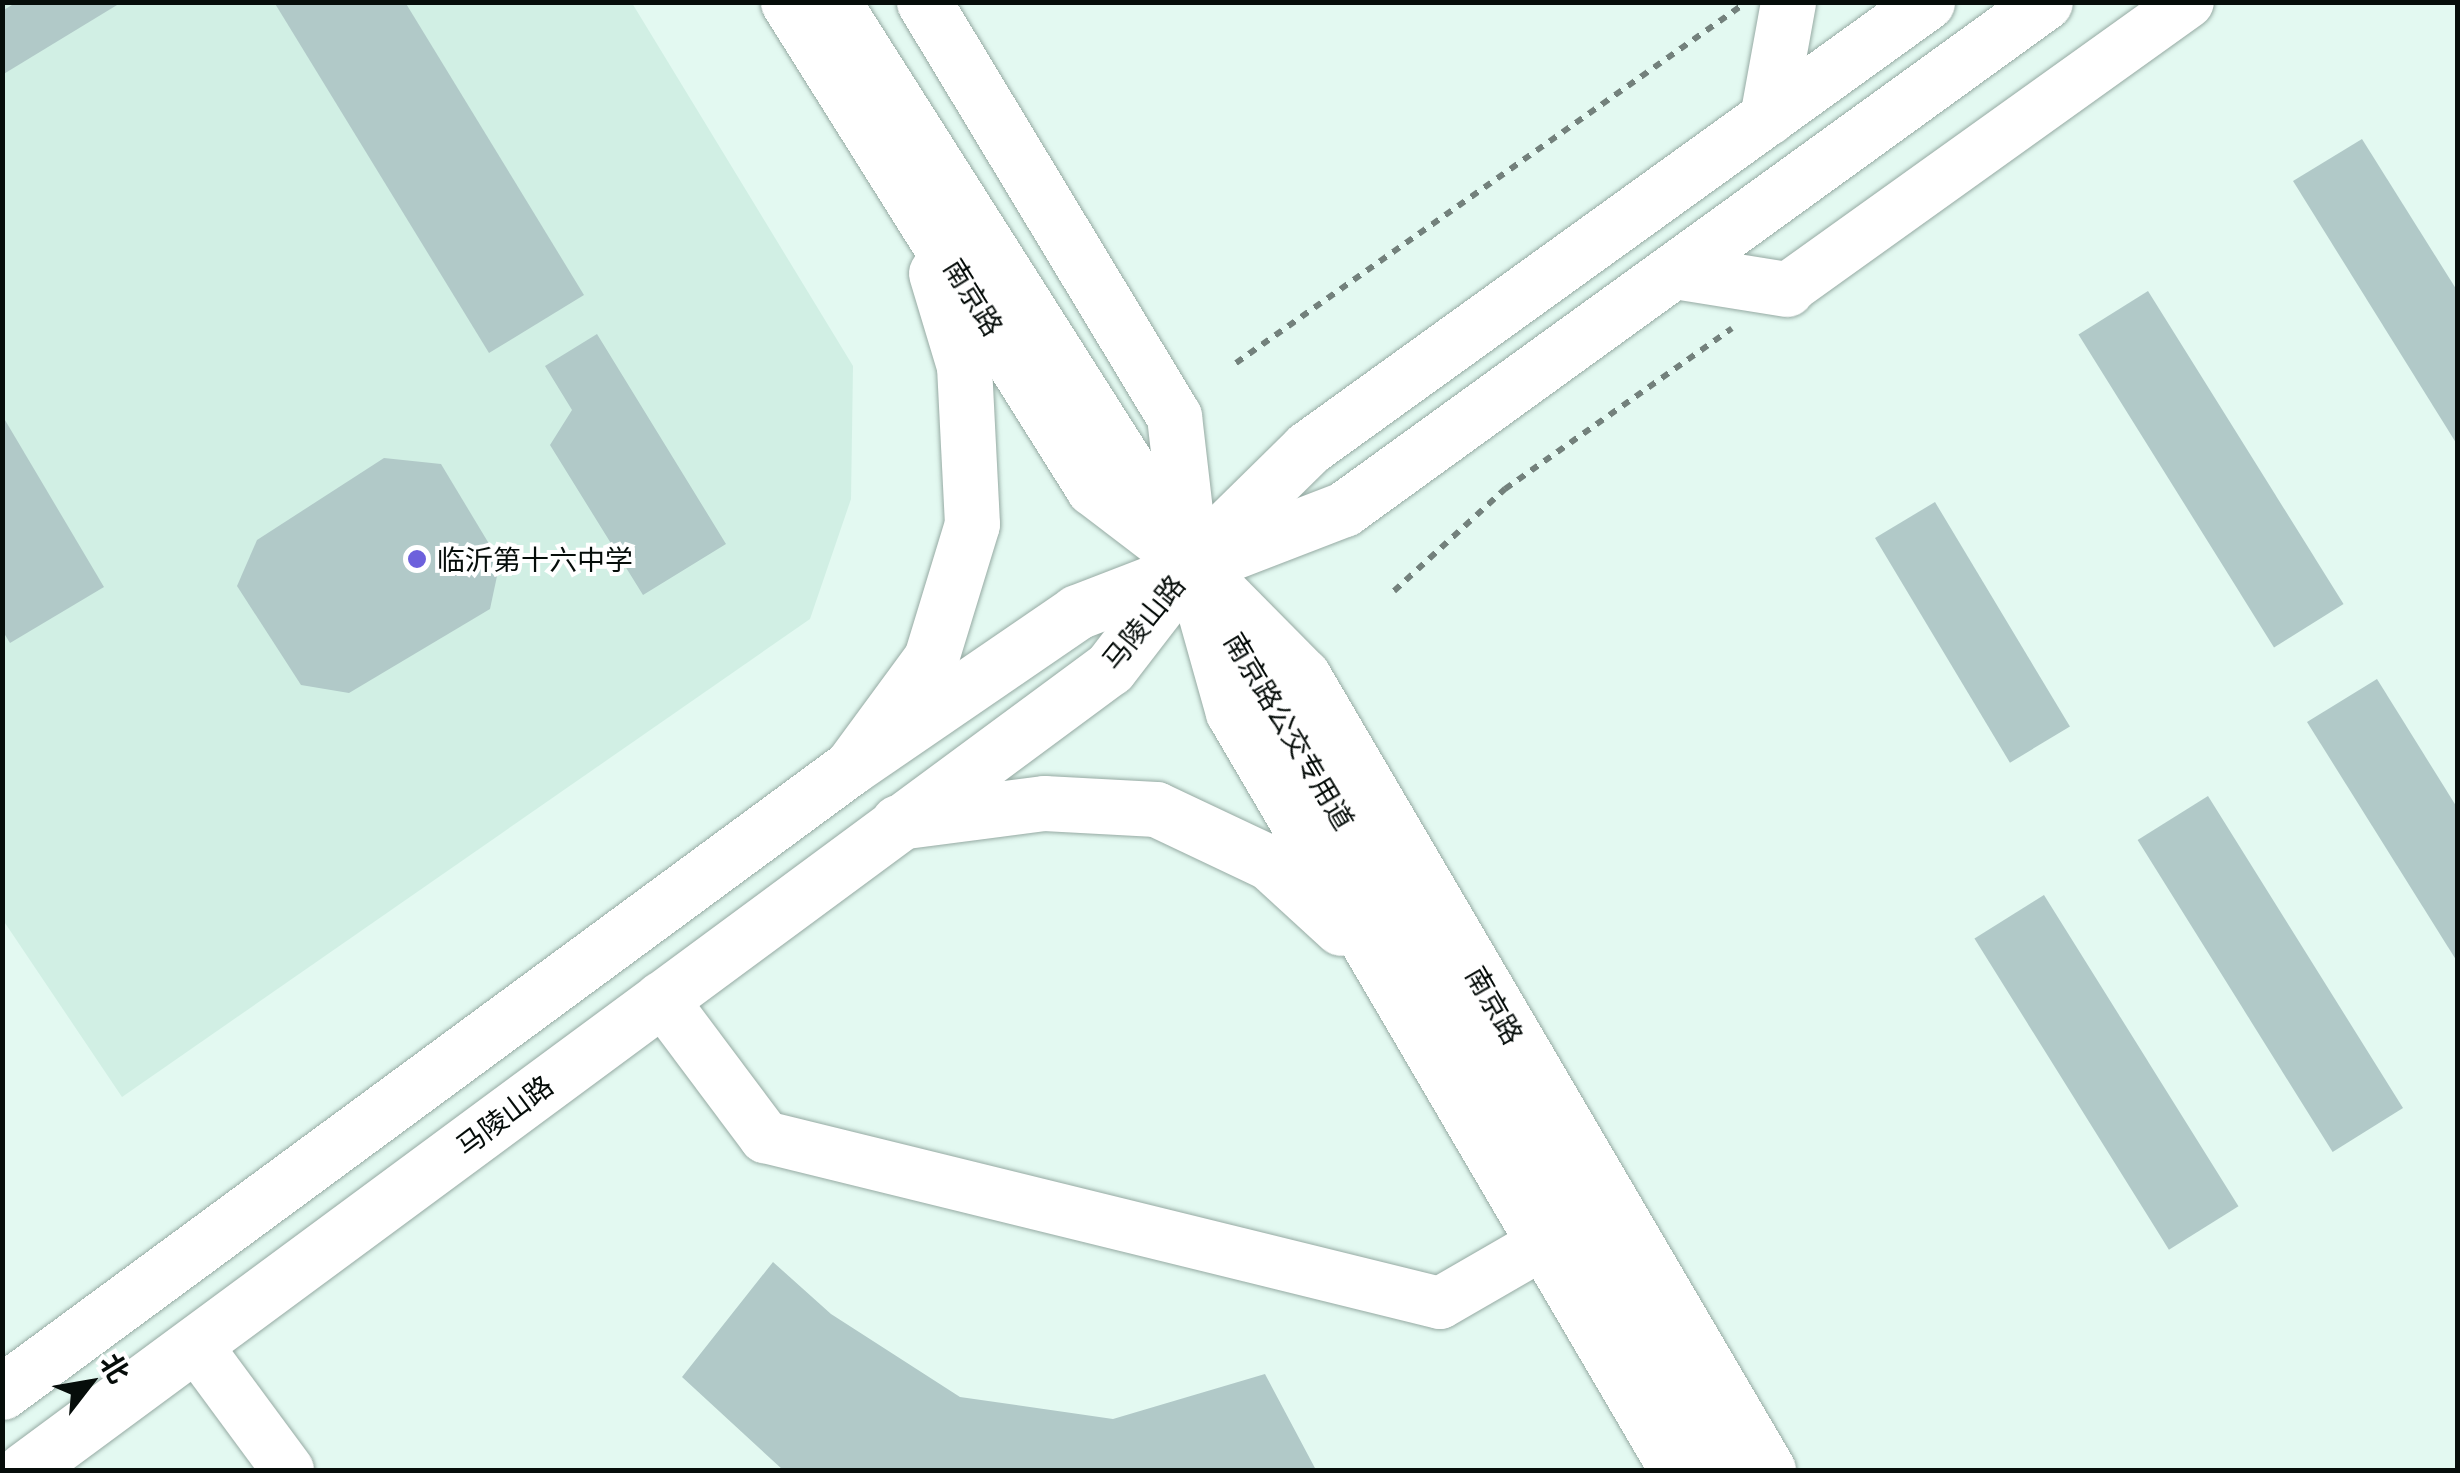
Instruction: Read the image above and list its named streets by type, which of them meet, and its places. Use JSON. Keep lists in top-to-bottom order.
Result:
{
  "streets": {
    "main road": ["南京路", "马陵山路"],
    "street": ["南京路公交专用道"]
  },
  "crossings": [
    ["南京路", "马陵山路"],
    ["南京路", "南京路公交专用道"],
    ["马陵山路", "南京路公交专用道"]
  ],
  "places": ["临沂第十六中学"],
  "north": "top right"
}
